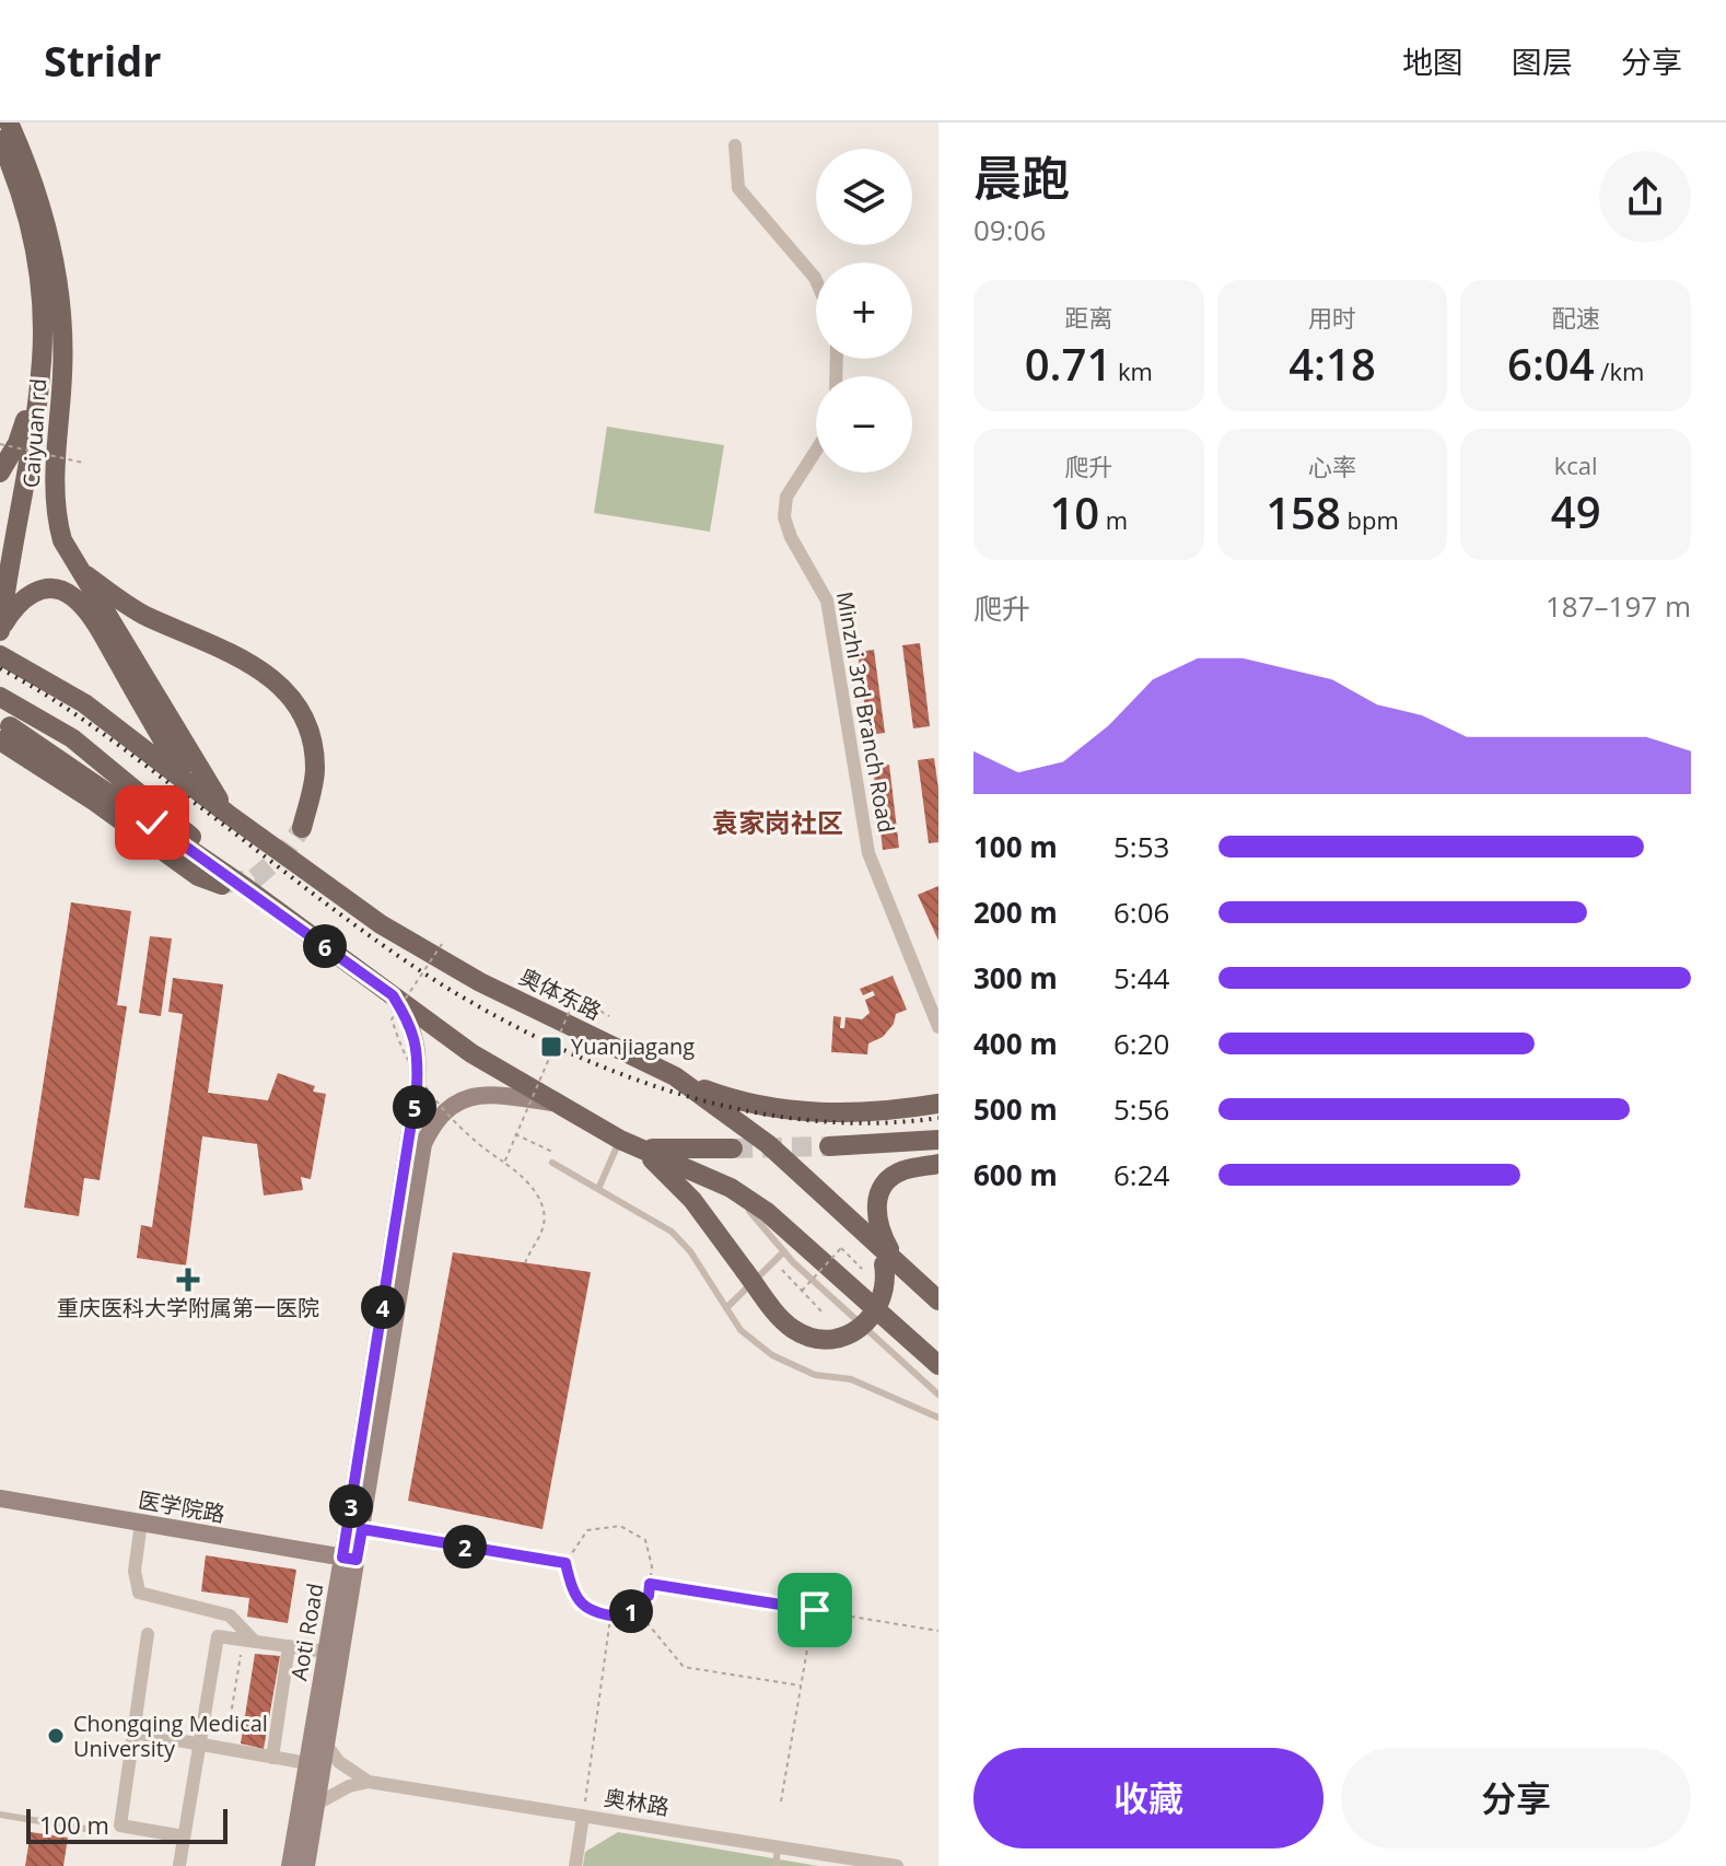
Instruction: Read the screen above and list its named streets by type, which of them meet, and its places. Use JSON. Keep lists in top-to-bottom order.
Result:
{
  "streets": {
    "main road": [
      "Caiyuan rd",
      "奥体东路",
      "医学院路",
      "Aoti Road"
    ],
    "street": ["Minzhi 3rd Branch Road", "奥林路"]
  },
  "crossings": [
    ["Caiyuan rd", "奥体东路"],
    ["医学院路", "Aoti Road"],
    ["Aoti Road", "奥林路"]
  ],
  "districts": ["袁家岗社区"],
  "places": {
    "transit": ["Yuanjiagang"],
    "health": ["重庆医科大学附属第一医院"],
    "other": ["Chongqing Medical University"]
  },
  "scale_bar": "100 m",
  "page": {
    "header": "Stridr",
    "nav": ["地图", "图层", "分享"],
    "heading": ["晨跑", "09:06"],
    "map_buttons": ["+", "−"],
    "stats": [
      ["距离", "0.71 km"],
      ["用时", "4:18"],
      ["配速", "6:04 /km"],
      ["爬升", "10 m"],
      ["心率", "158 bpm"],
      ["kcal", "49"]
    ],
    "chart": ["爬升", "187–197 m"],
    "list": [
      {
        "name": "100 m",
        "note": "5:53"
      },
      {
        "name": "200 m",
        "note": "6:06"
      },
      {
        "name": "300 m",
        "note": "5:44"
      },
      {
        "name": "400 m",
        "note": "6:20"
      },
      {
        "name": "500 m",
        "note": "5:56"
      },
      {
        "name": "600 m",
        "note": "6:24"
      }
    ],
    "pins": [
      "6",
      "5",
      "4",
      "3",
      "2",
      "1"
    ],
    "buttons": ["收藏", "分享"],
    "scale": "100 m"
  }
}
